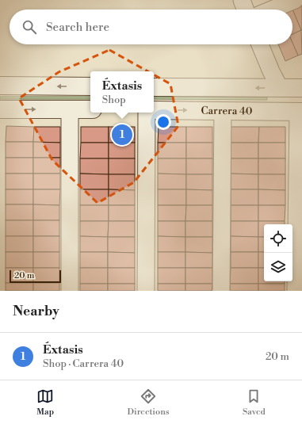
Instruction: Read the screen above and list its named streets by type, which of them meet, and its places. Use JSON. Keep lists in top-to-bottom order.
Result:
{
  "streets": {
    "street": ["Carrera 40"]
  },
  "scale_bar": "20 m",
  "page": {
    "search": "Search here",
    "popup": ["Éxtasis", "Shop"],
    "pins": "1",
    "scale": "20 m",
    "heading": "Nearby",
    "list": [
      {
        "mark": "1",
        "name": "Éxtasis",
        "note": "Shop · Carrera 40",
        "value": "20 m"
      }
    ],
    "nav": ["Map", "Directions", "Saved"]
  }
}
